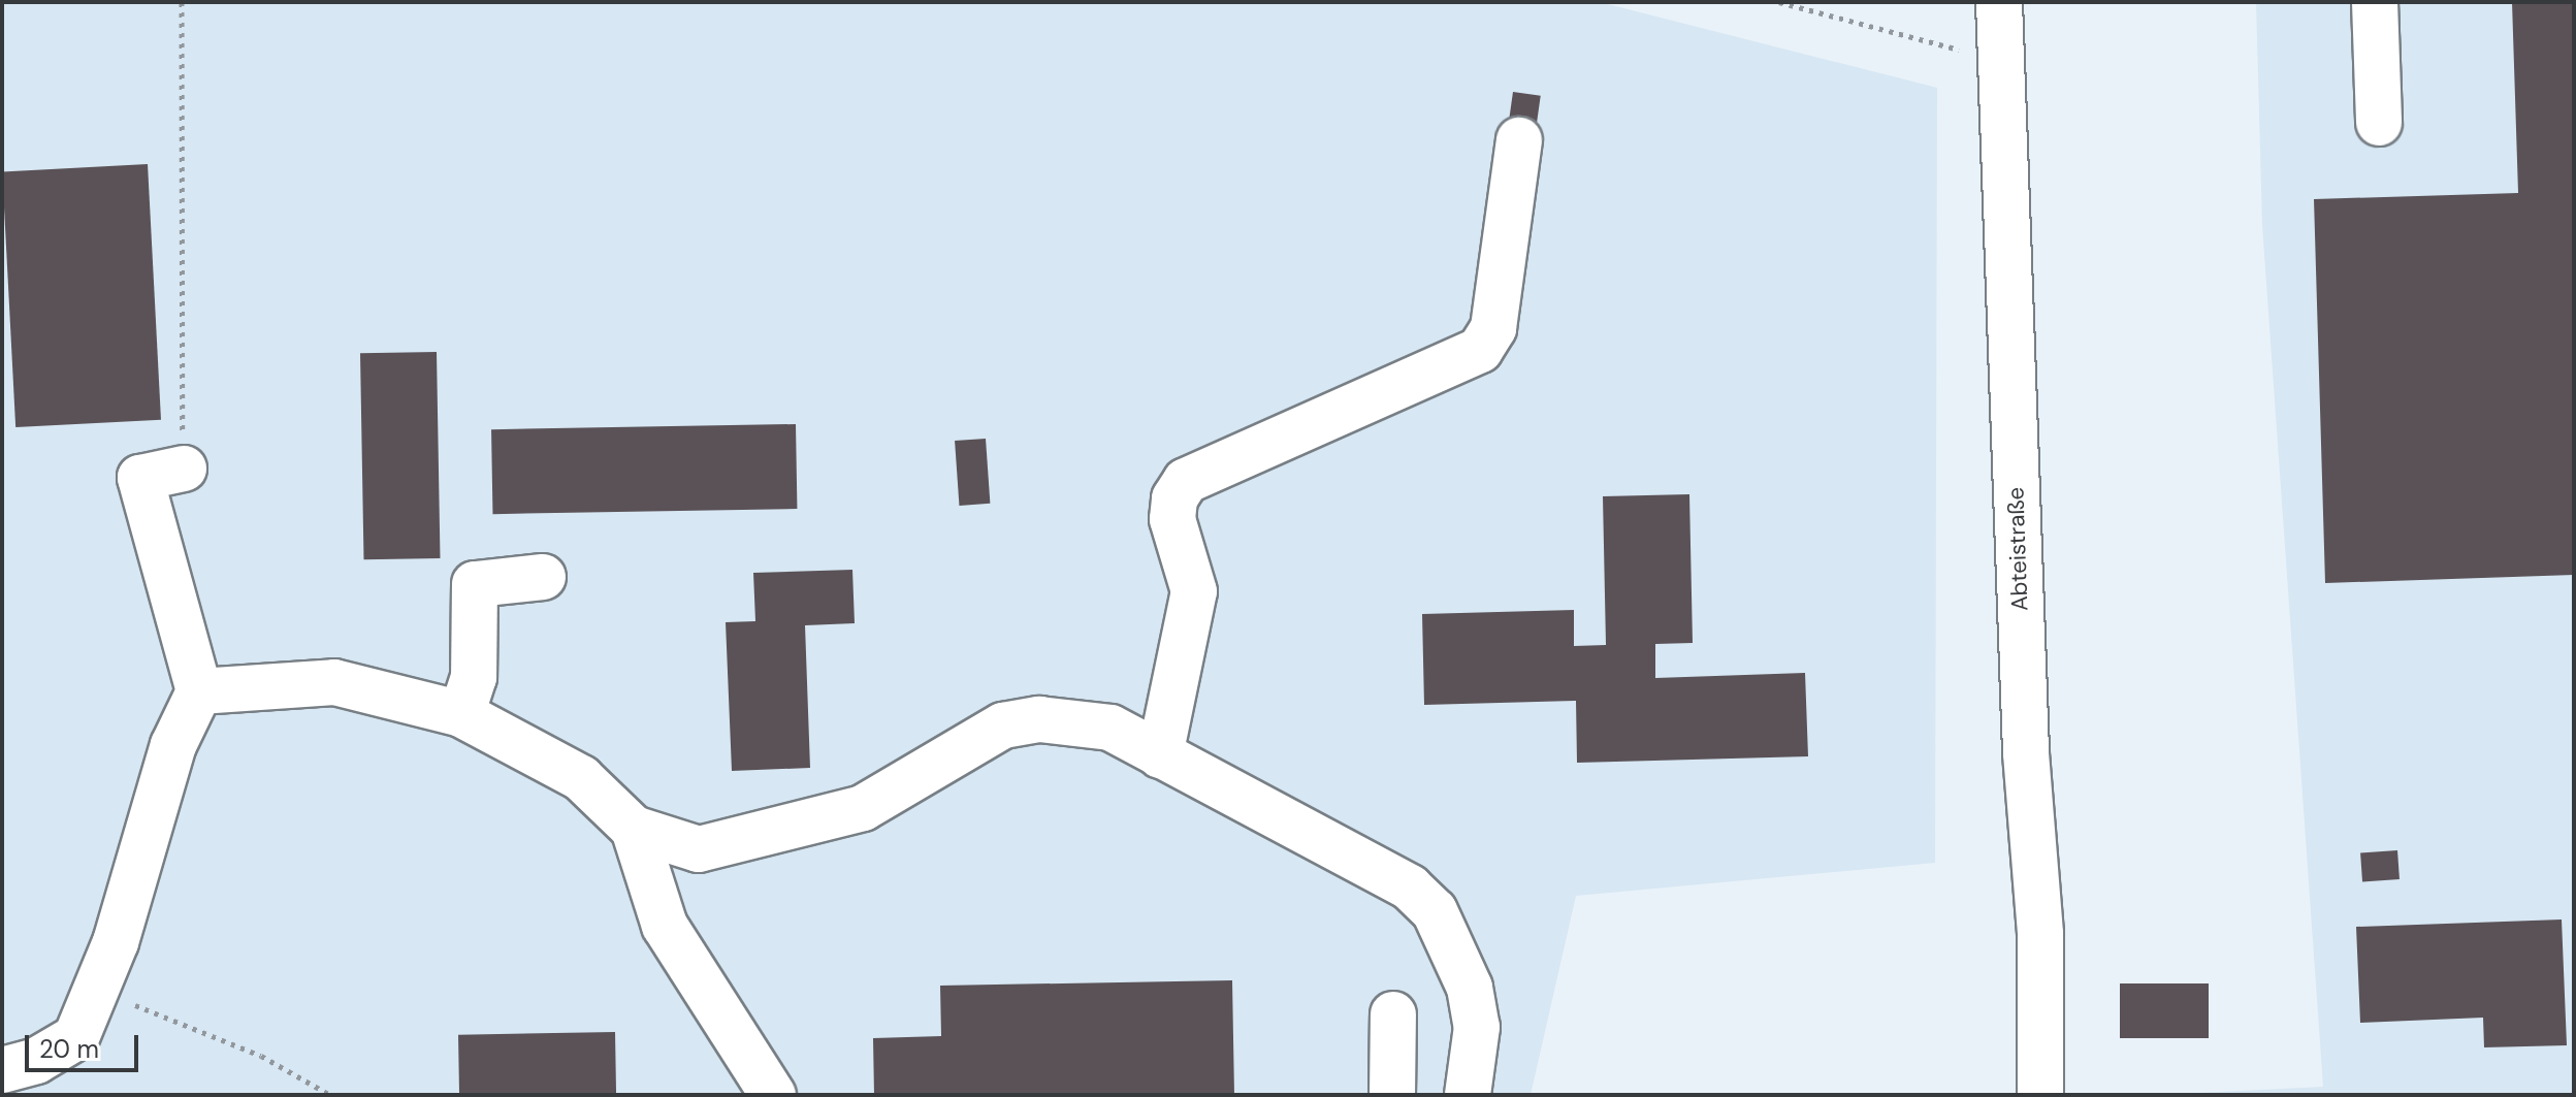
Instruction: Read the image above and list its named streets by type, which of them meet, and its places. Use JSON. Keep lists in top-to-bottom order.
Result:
{
  "streets": {
    "street": ["Abteistraße"]
  },
  "scale_bar": "20 m"
}
